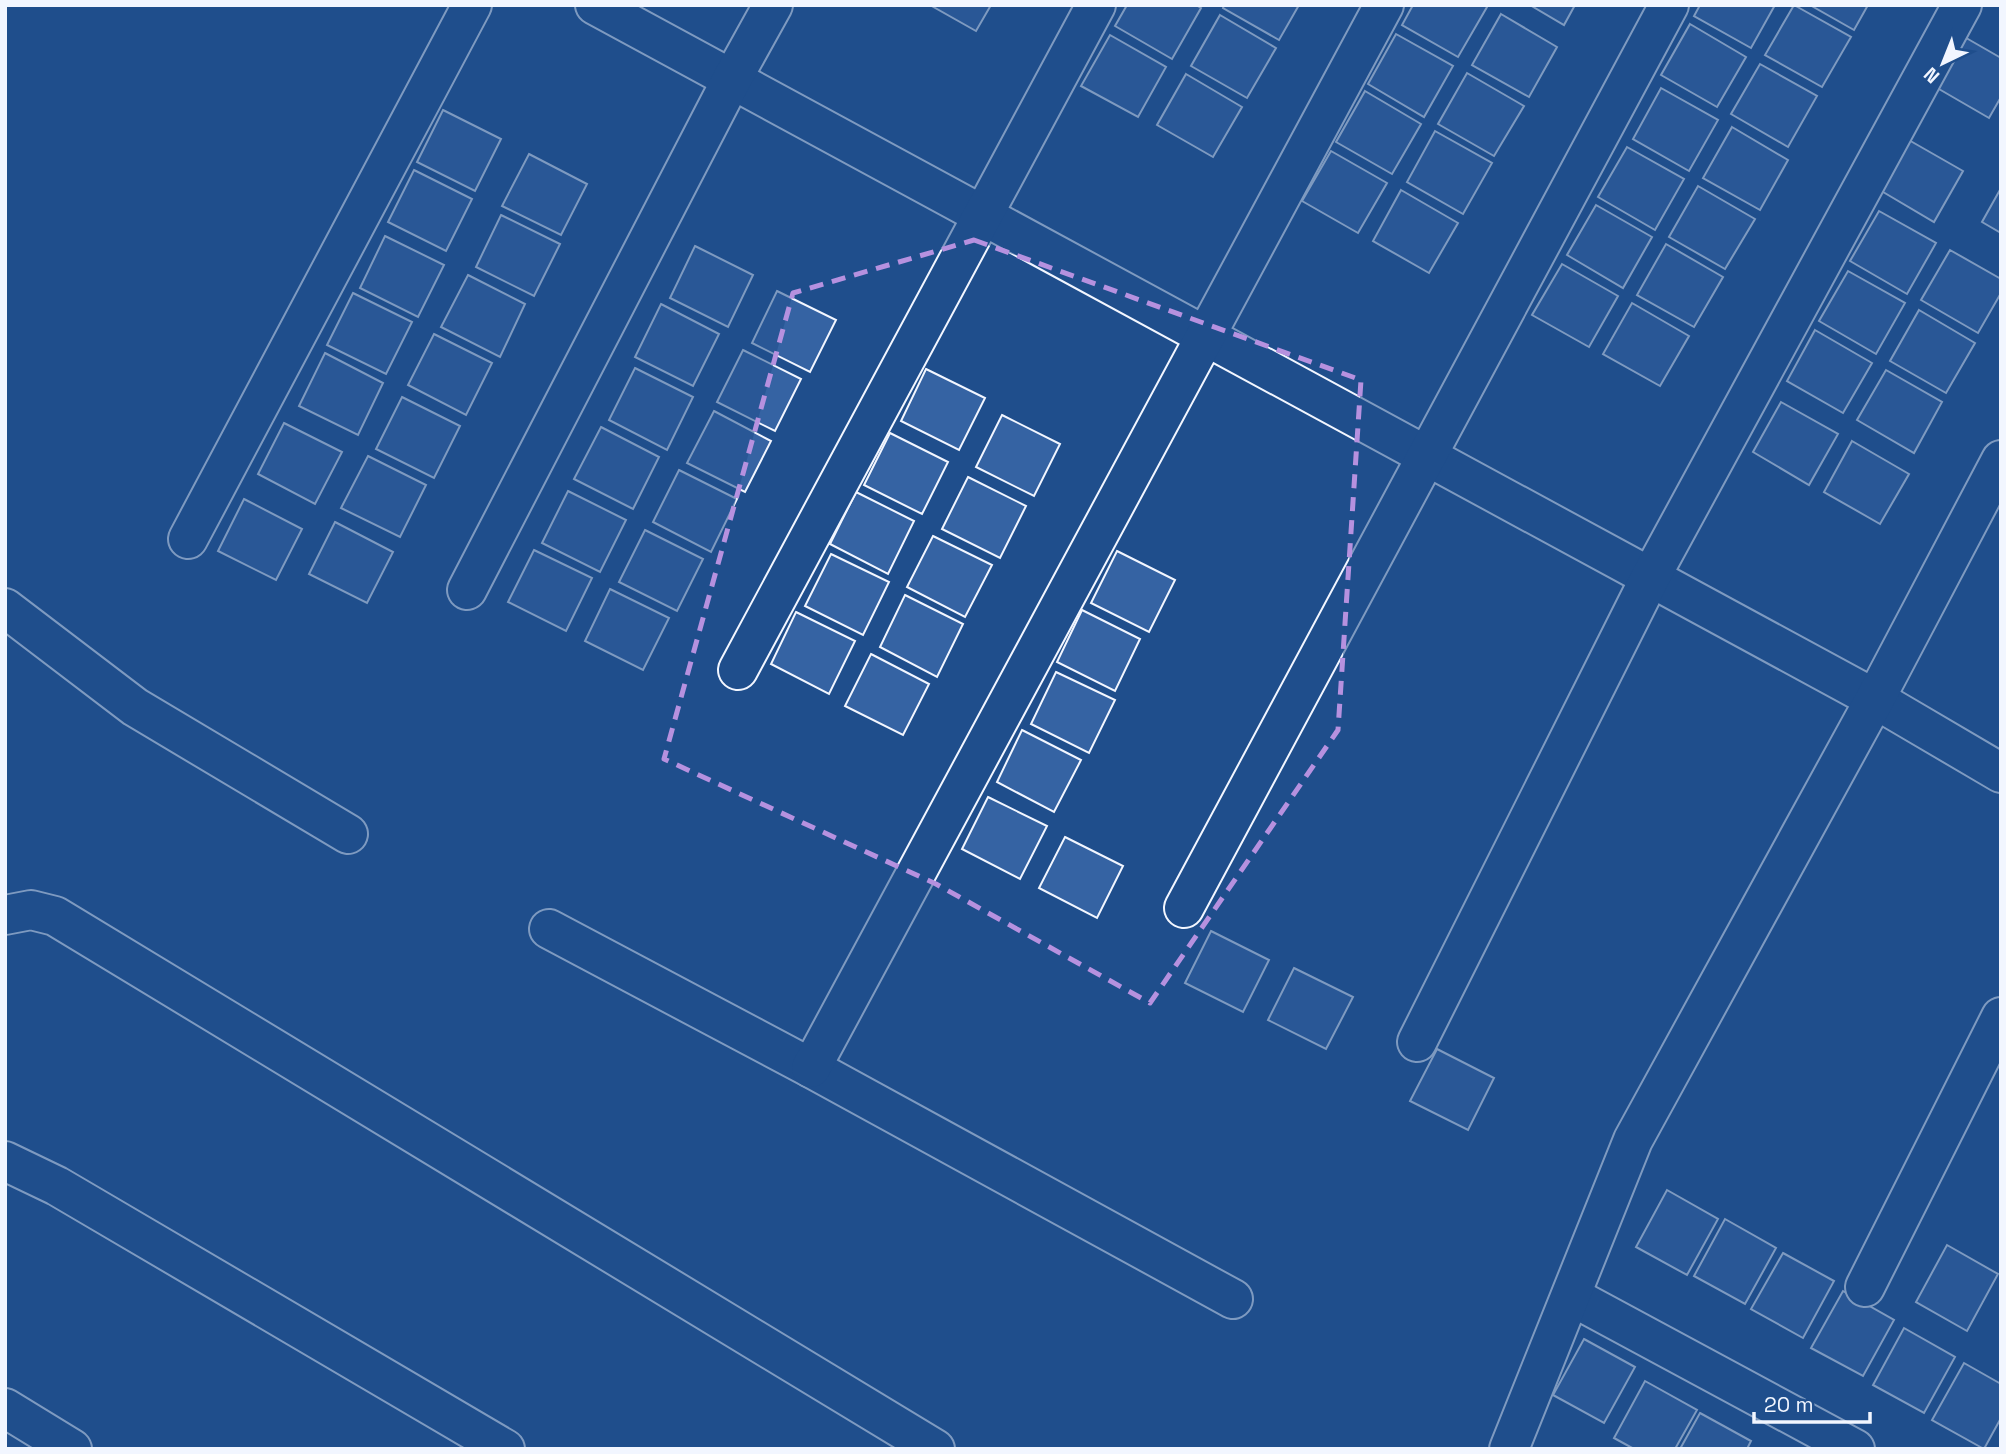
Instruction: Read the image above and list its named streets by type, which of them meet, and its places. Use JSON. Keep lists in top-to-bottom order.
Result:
{
  "scale_bar": "20 m",
  "north": "bottom left"
}
